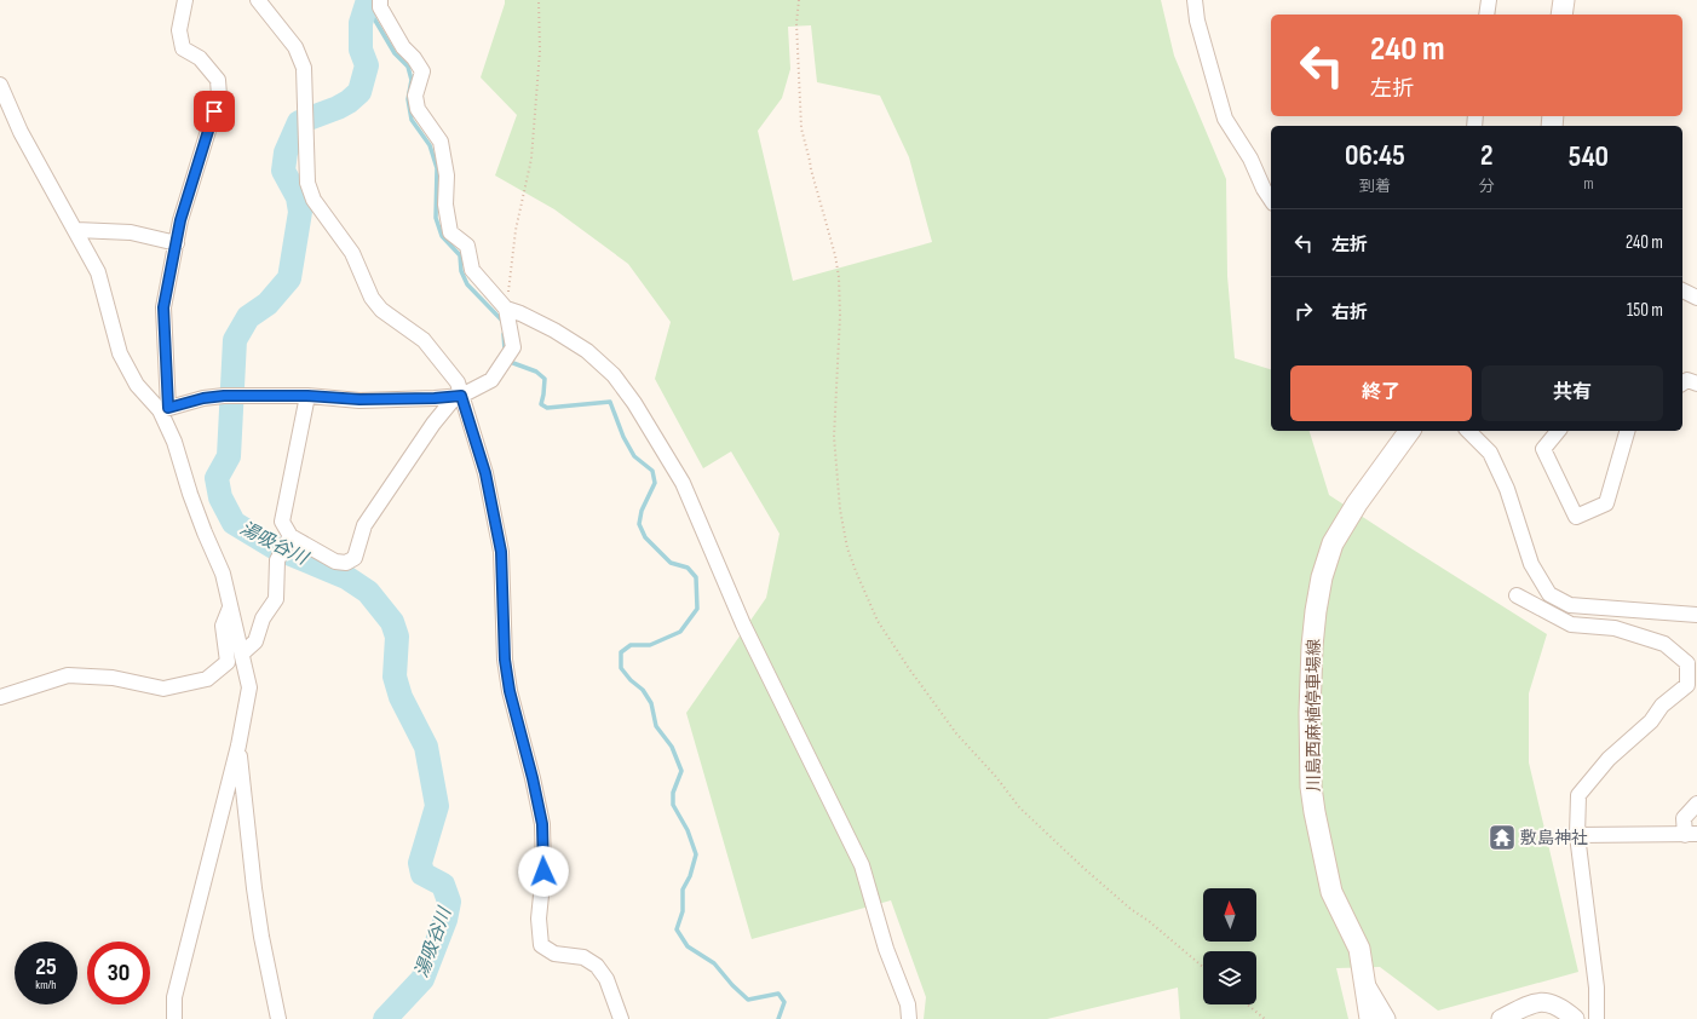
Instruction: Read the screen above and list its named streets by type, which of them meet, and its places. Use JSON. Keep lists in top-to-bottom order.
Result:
{
  "streets": {
    "main road": ["川島西麻植停車場線"]
  },
  "water": ["湯吸谷川"],
  "places": {
    "temple": ["敷島神社"]
  },
  "north": "top",
  "page": {
    "turn": ["240 m", "左折"],
    "eta": [
      "06:45",
      "到着",
      "2",
      "分",
      "540",
      "m"
    ],
    "list": [
      {
        "name": "左折",
        "value": "240 m"
      },
      {
        "name": "右折",
        "value": "150 m"
      }
    ],
    "buttons": ["終了", "共有"],
    "speed": "25 km/h",
    "limit": "30"
  }
}
